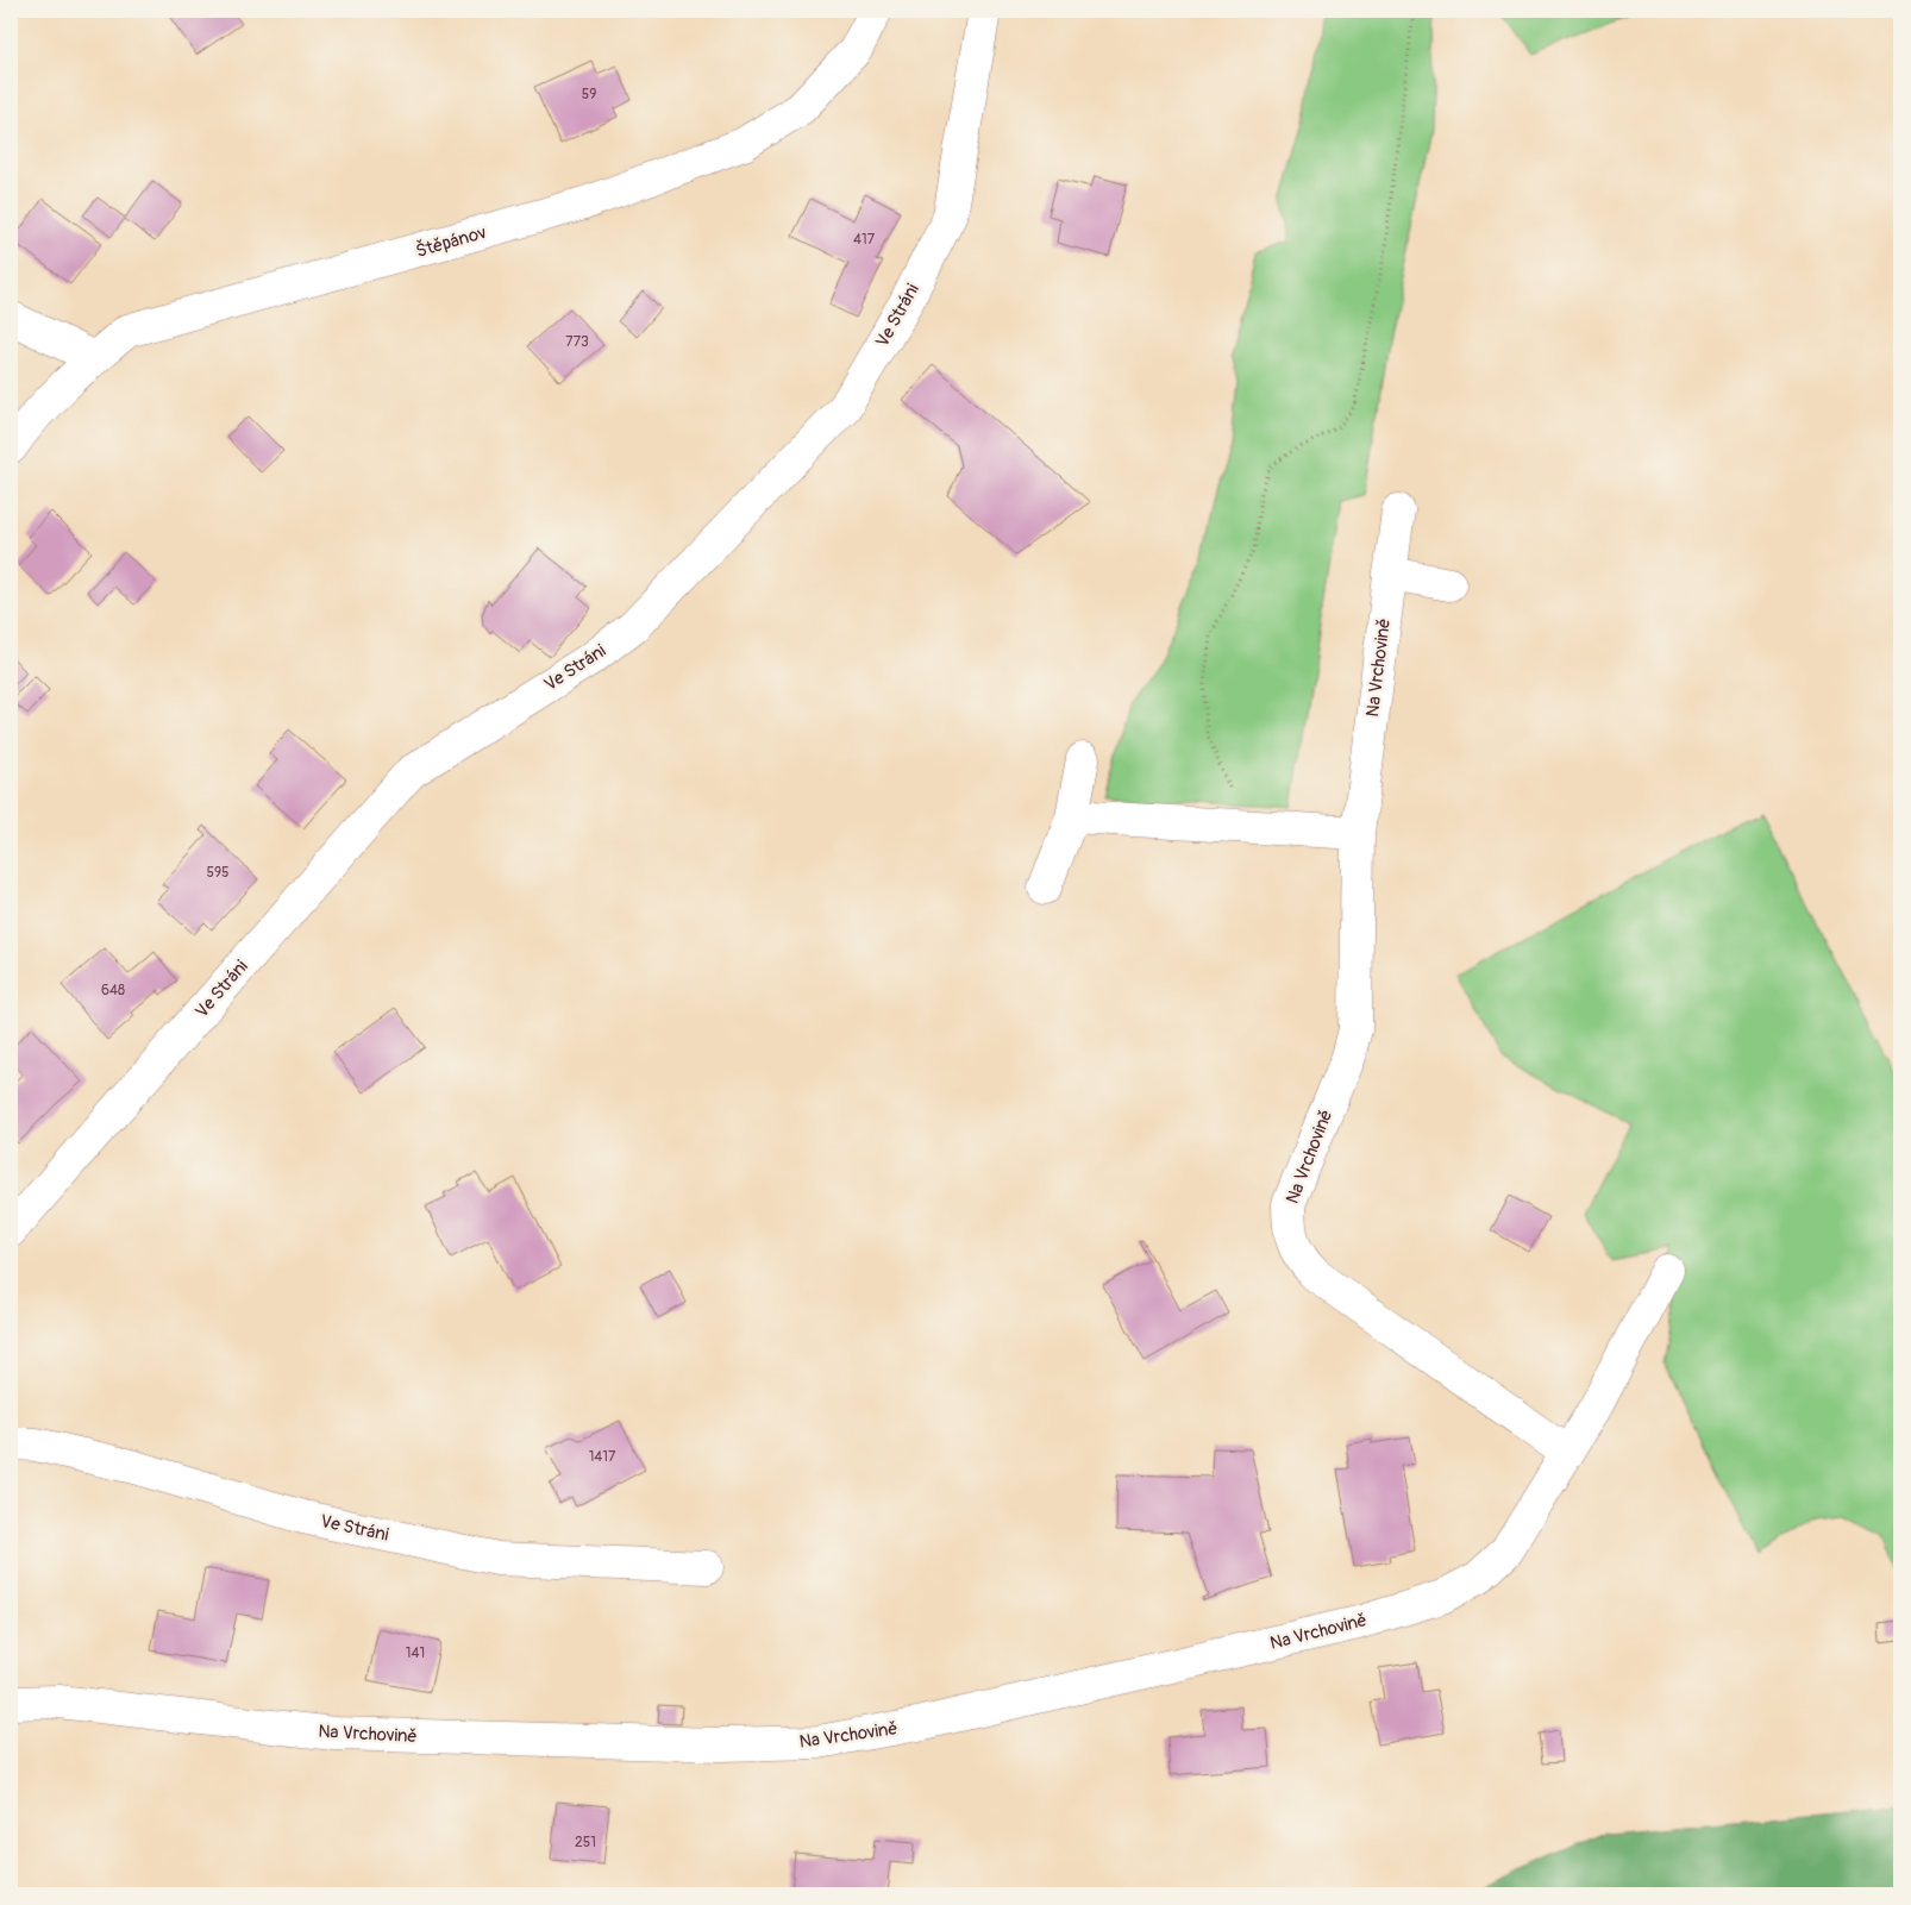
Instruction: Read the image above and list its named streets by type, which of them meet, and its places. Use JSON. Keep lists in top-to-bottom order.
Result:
{
  "streets": {
    "street": ["Štěpánov", "Ve Stráni", "Na Vrchovině"]
  },
  "house_numbers": [
    "59",
    "417",
    "773",
    "595",
    "648",
    "1417",
    "141",
    "251"
  ]
}
